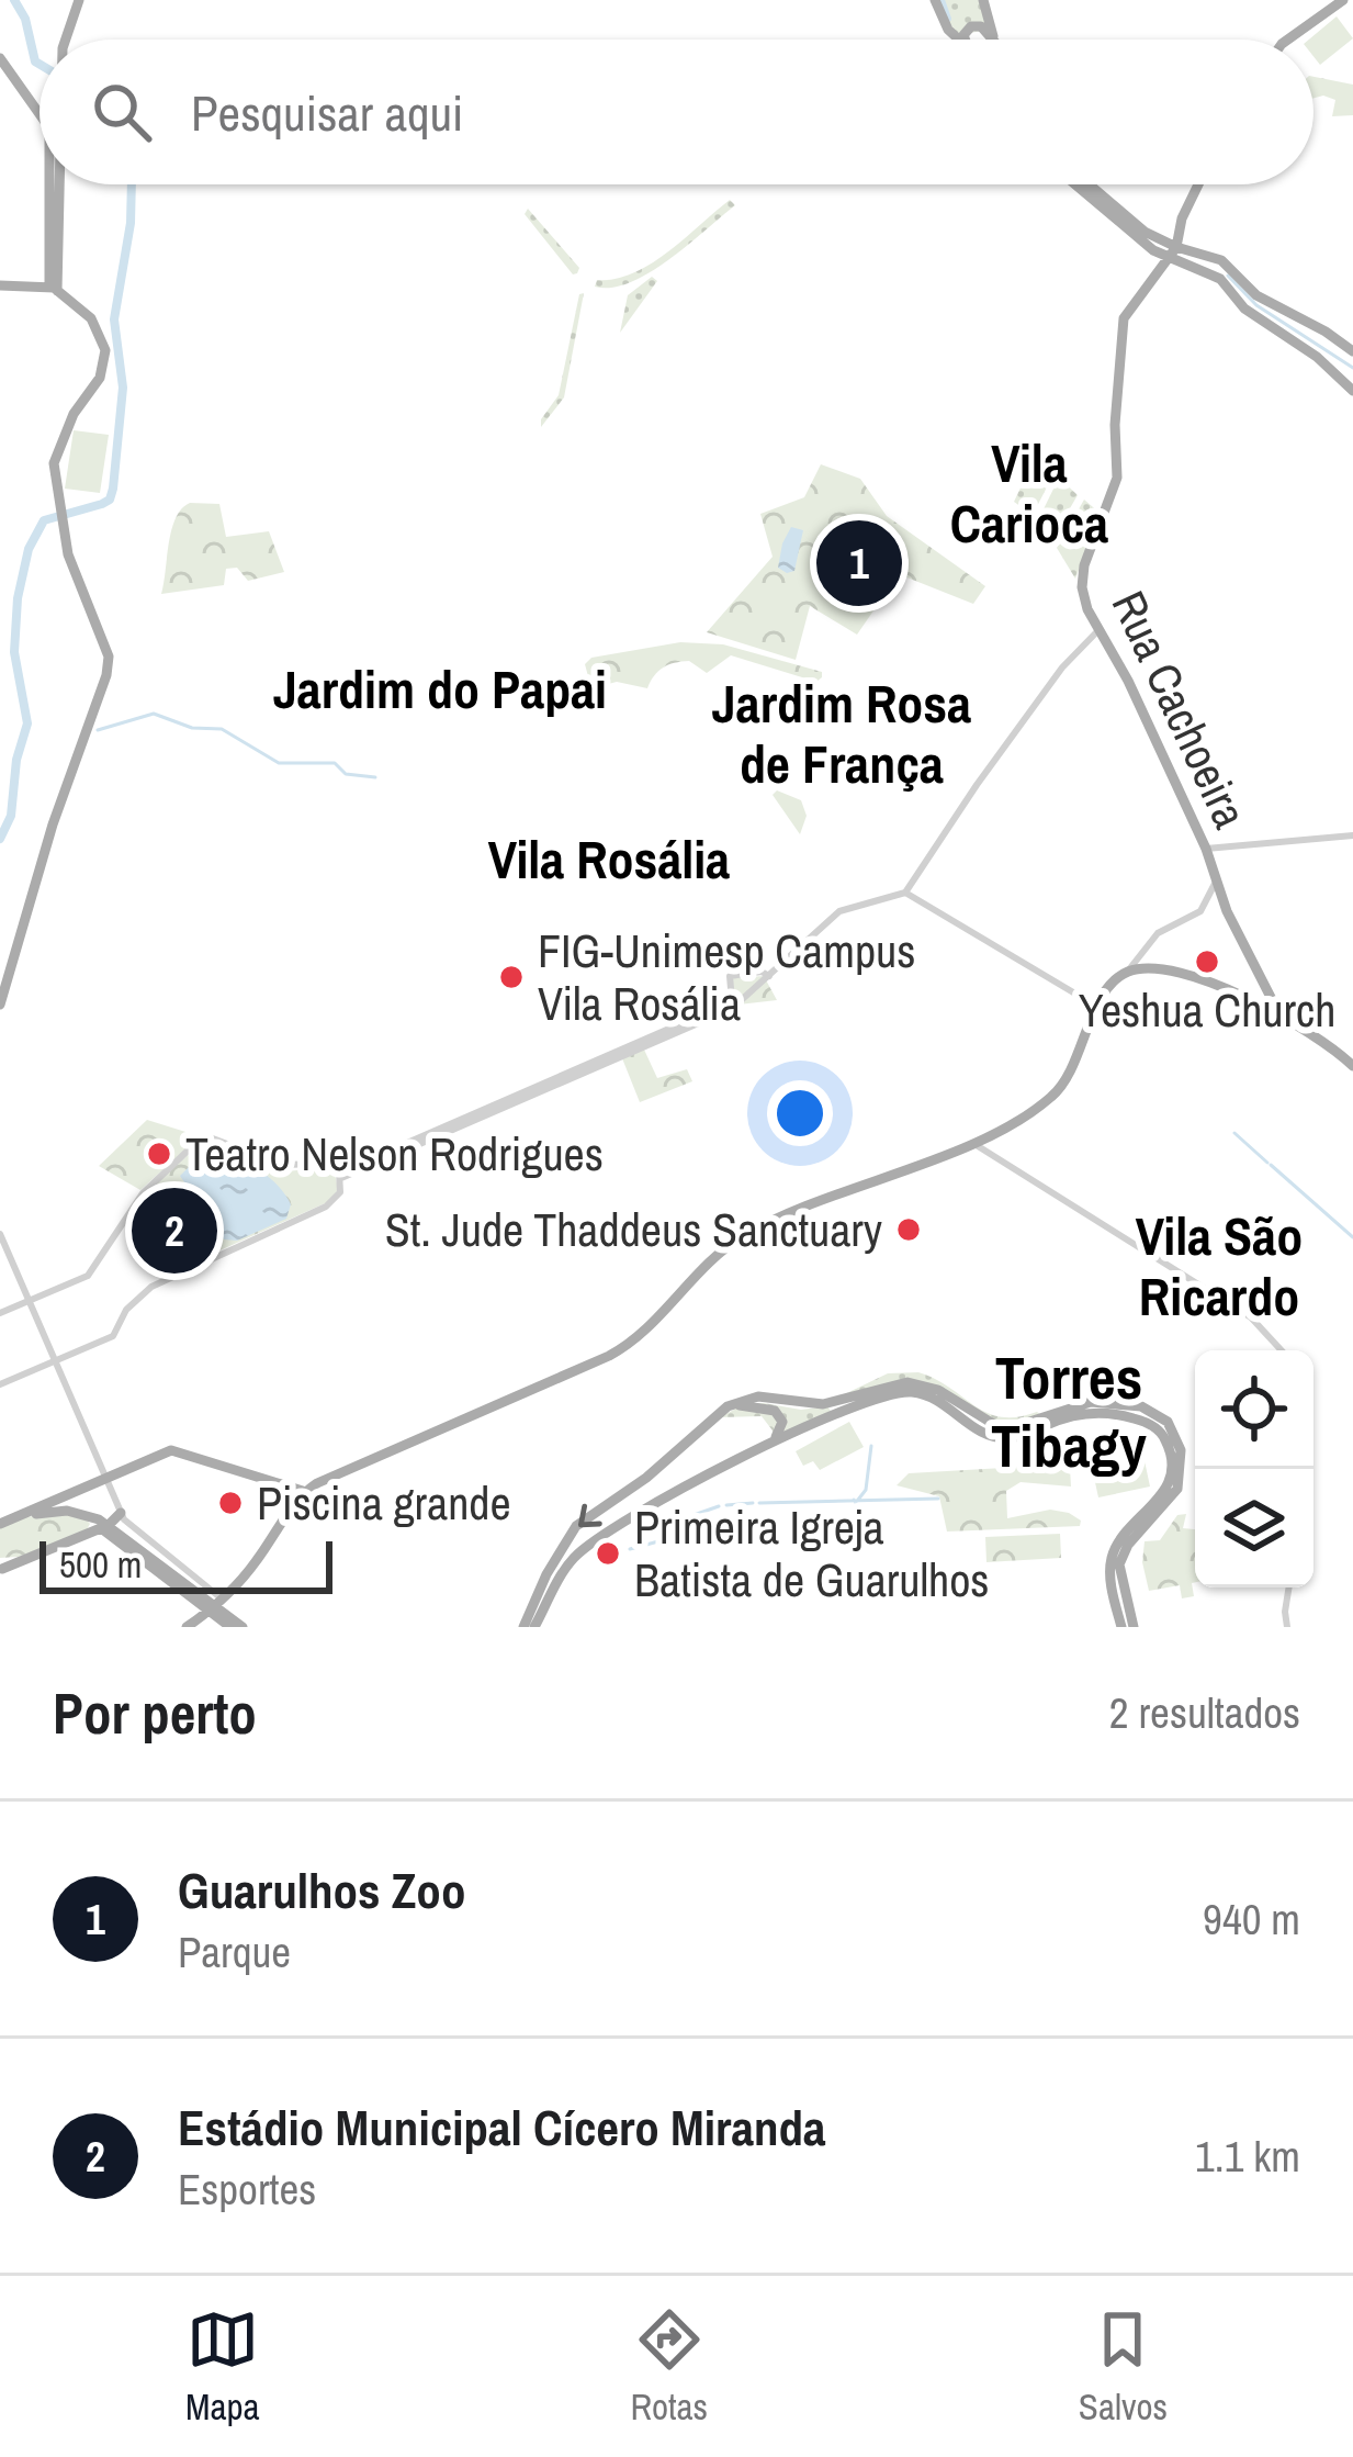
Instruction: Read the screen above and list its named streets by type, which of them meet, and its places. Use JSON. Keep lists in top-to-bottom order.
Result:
{
  "streets": {
    "main road": ["Rua Cachoeira"]
  },
  "districts": [
    "Vila Carioca",
    "Jardim do Papai",
    "Jardim Rosa de França",
    "Vila Rosália",
    "Vila São Ricardo",
    "Torres Tibagy"
  ],
  "places": [
    "Yeshua Church",
    "FIG-Unimesp Campus Vila Rosália",
    "Teatro Nelson Rodrigues",
    "St. Jude Thaddeus Sanctuary",
    "Piscina grande",
    "Primeira Igreja Batista de Guarulhos"
  ],
  "scale_bar": "500 m",
  "page": {
    "search": "Pesquisar aqui",
    "pins": ["1", "2"],
    "scale": "500 m",
    "heading": ["Por perto", "2 resultados"],
    "list": [
      {
        "mark": "1",
        "name": "Guarulhos Zoo",
        "note": "Parque",
        "value": "940 m"
      },
      {
        "mark": "2",
        "name": "Estádio Municipal Cícero Miranda",
        "note": "Esportes",
        "value": "1.1 km"
      }
    ],
    "nav": ["Mapa", "Rotas", "Salvos"]
  }
}
